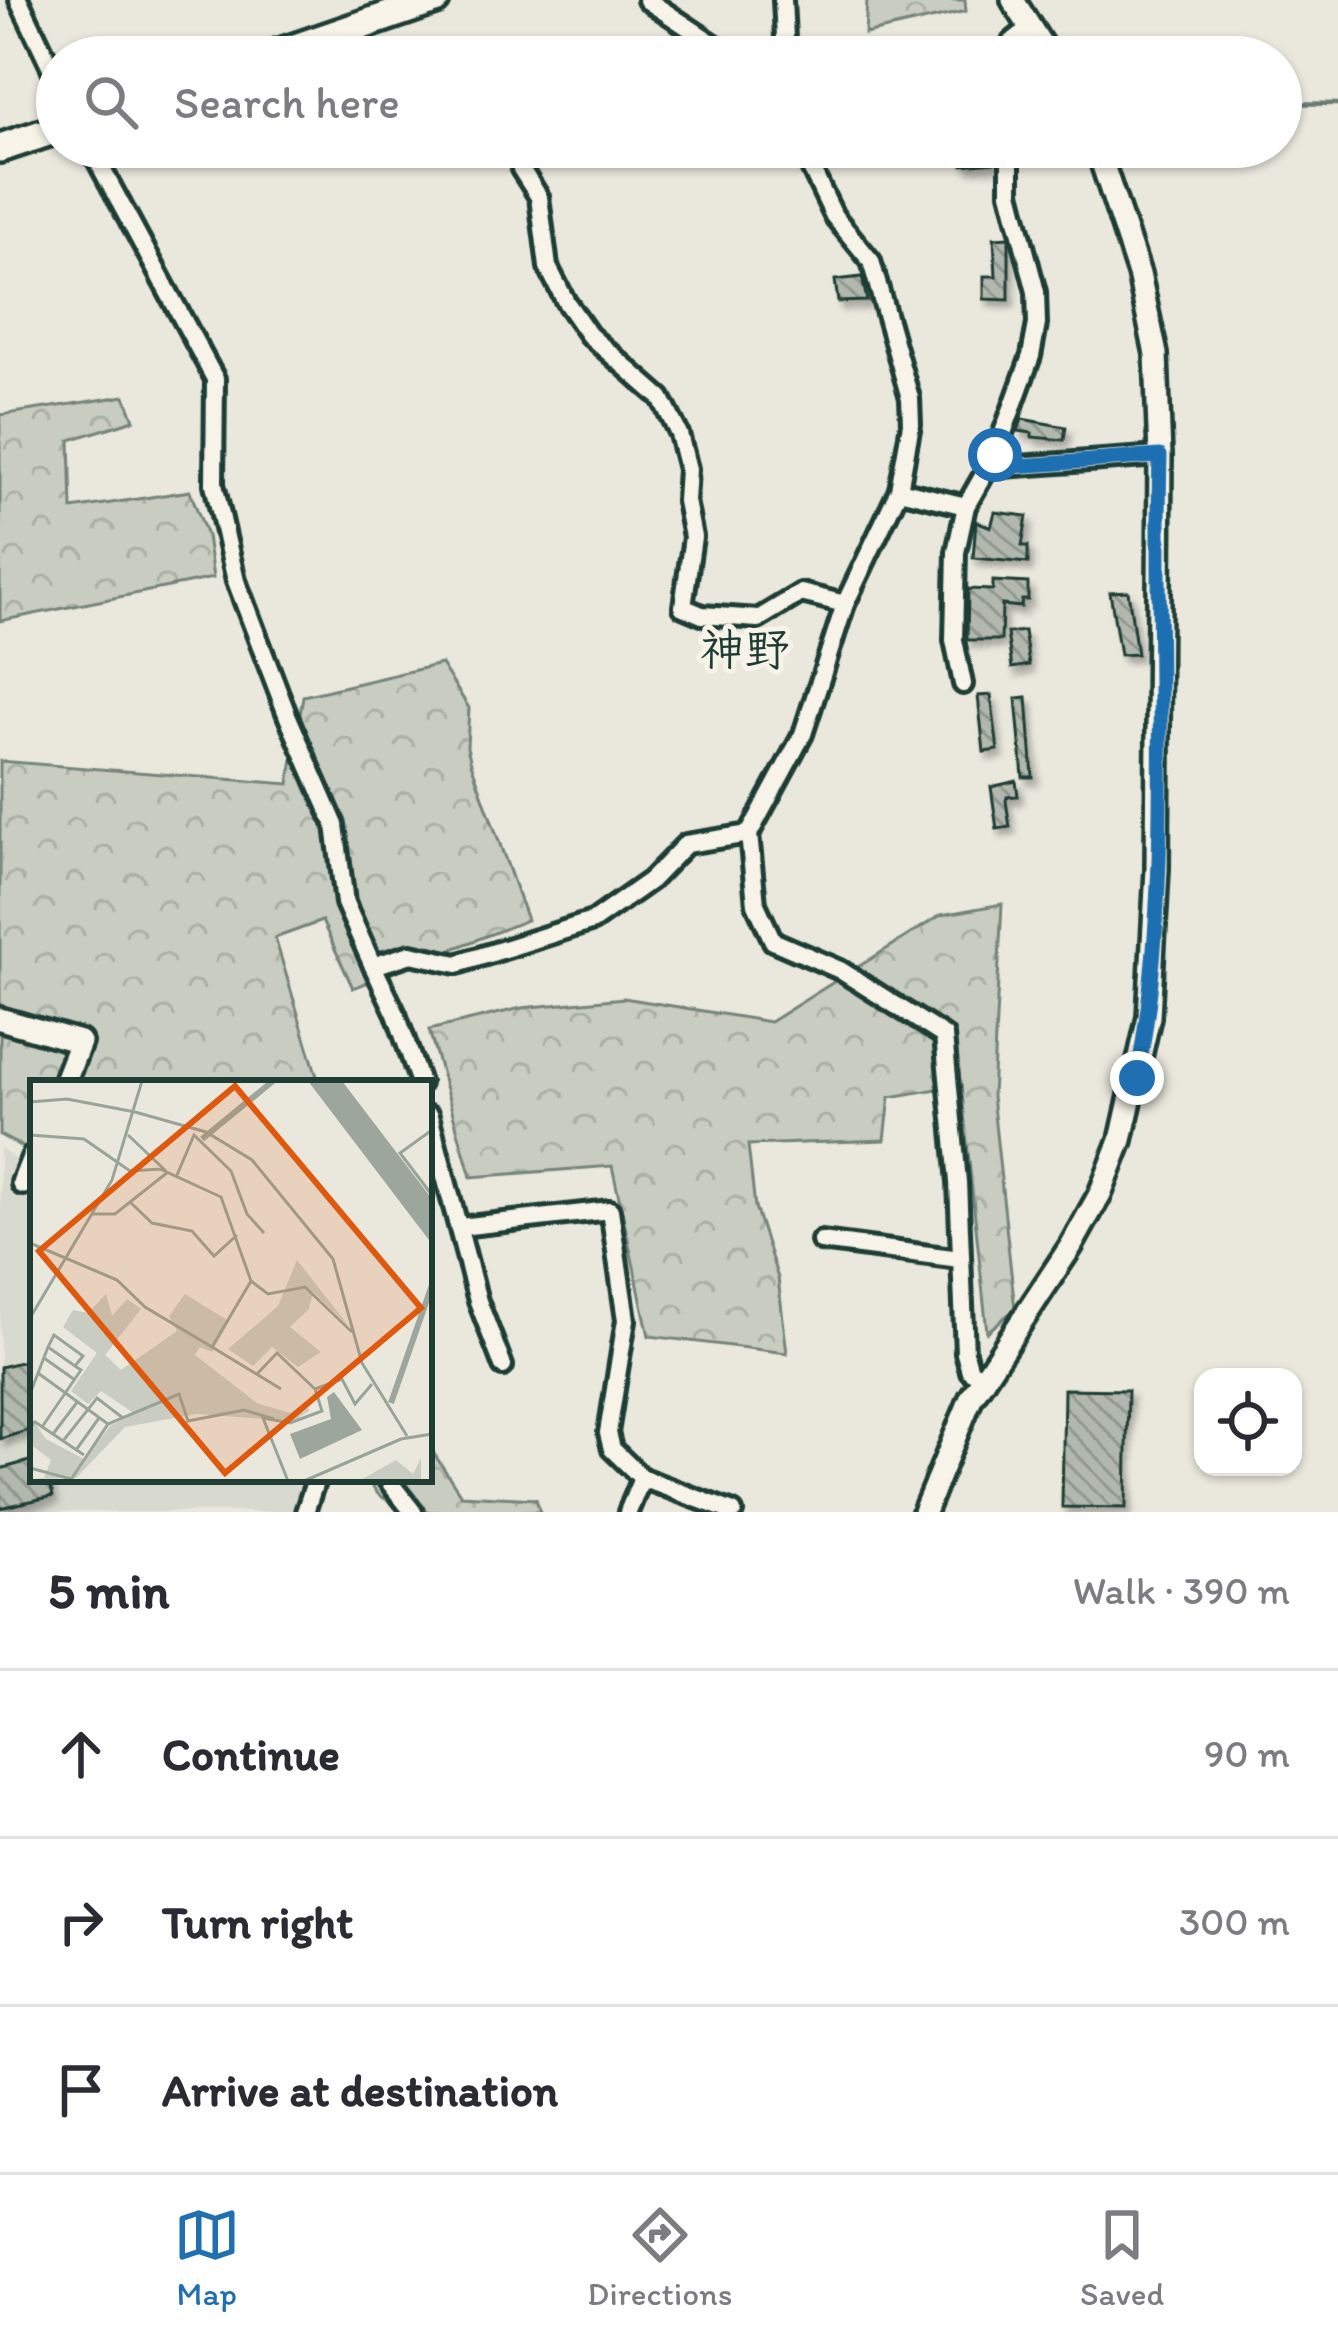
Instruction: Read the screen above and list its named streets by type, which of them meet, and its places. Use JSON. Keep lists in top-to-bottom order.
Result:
{
  "districts": ["神野"],
  "page": {
    "search": "Search here",
    "heading": ["5 min", "Walk · 390 m"],
    "list": [
      ["Continue", "90 m"],
      ["Turn right", "300 m"],
      "Arrive at destination"
    ],
    "nav": ["Map", "Directions", "Saved"]
  }
}
